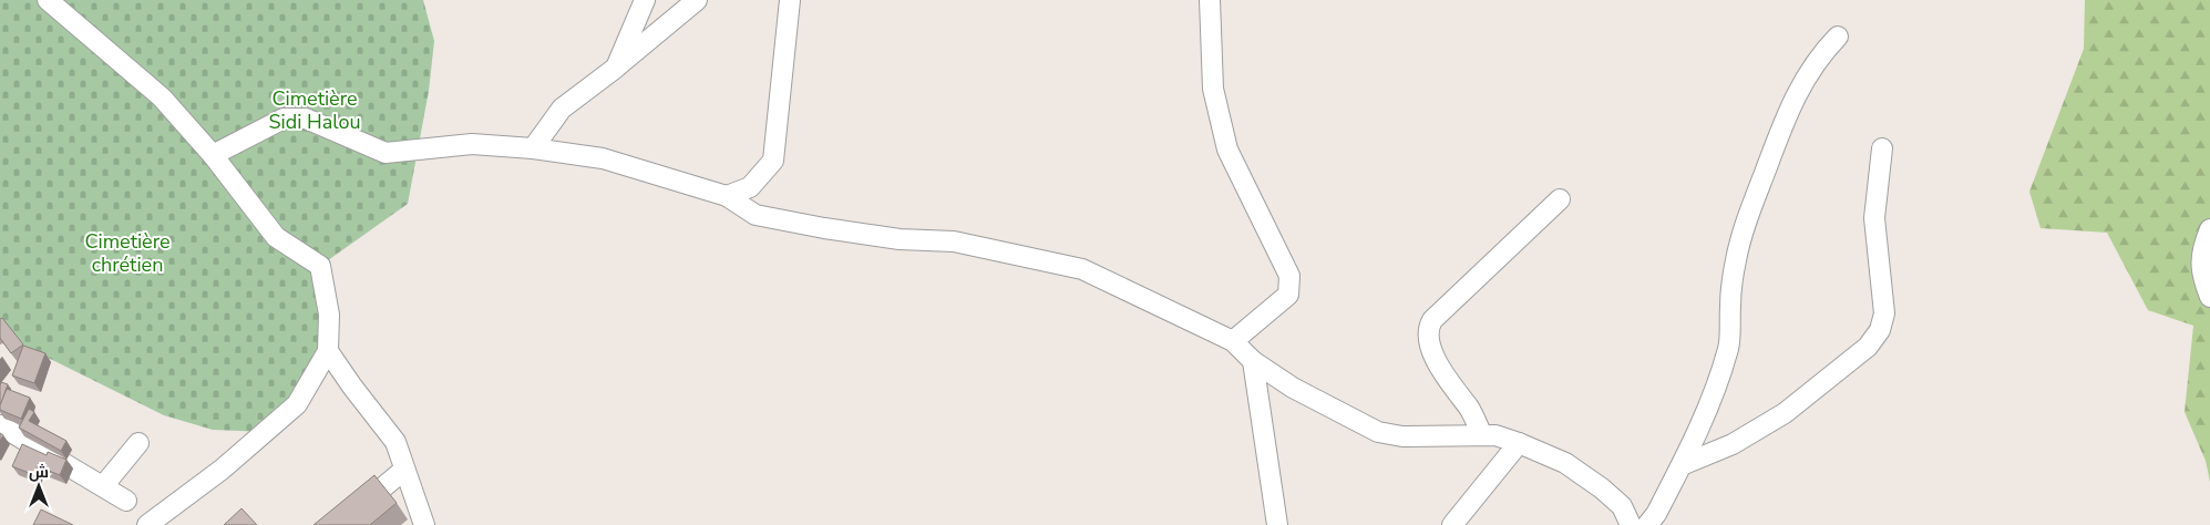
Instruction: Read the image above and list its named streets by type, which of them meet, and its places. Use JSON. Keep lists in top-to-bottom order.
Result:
{
  "parks": ["Cimetière Sidi Halou", "Cimetière chrétien"],
  "north": "top"
}
